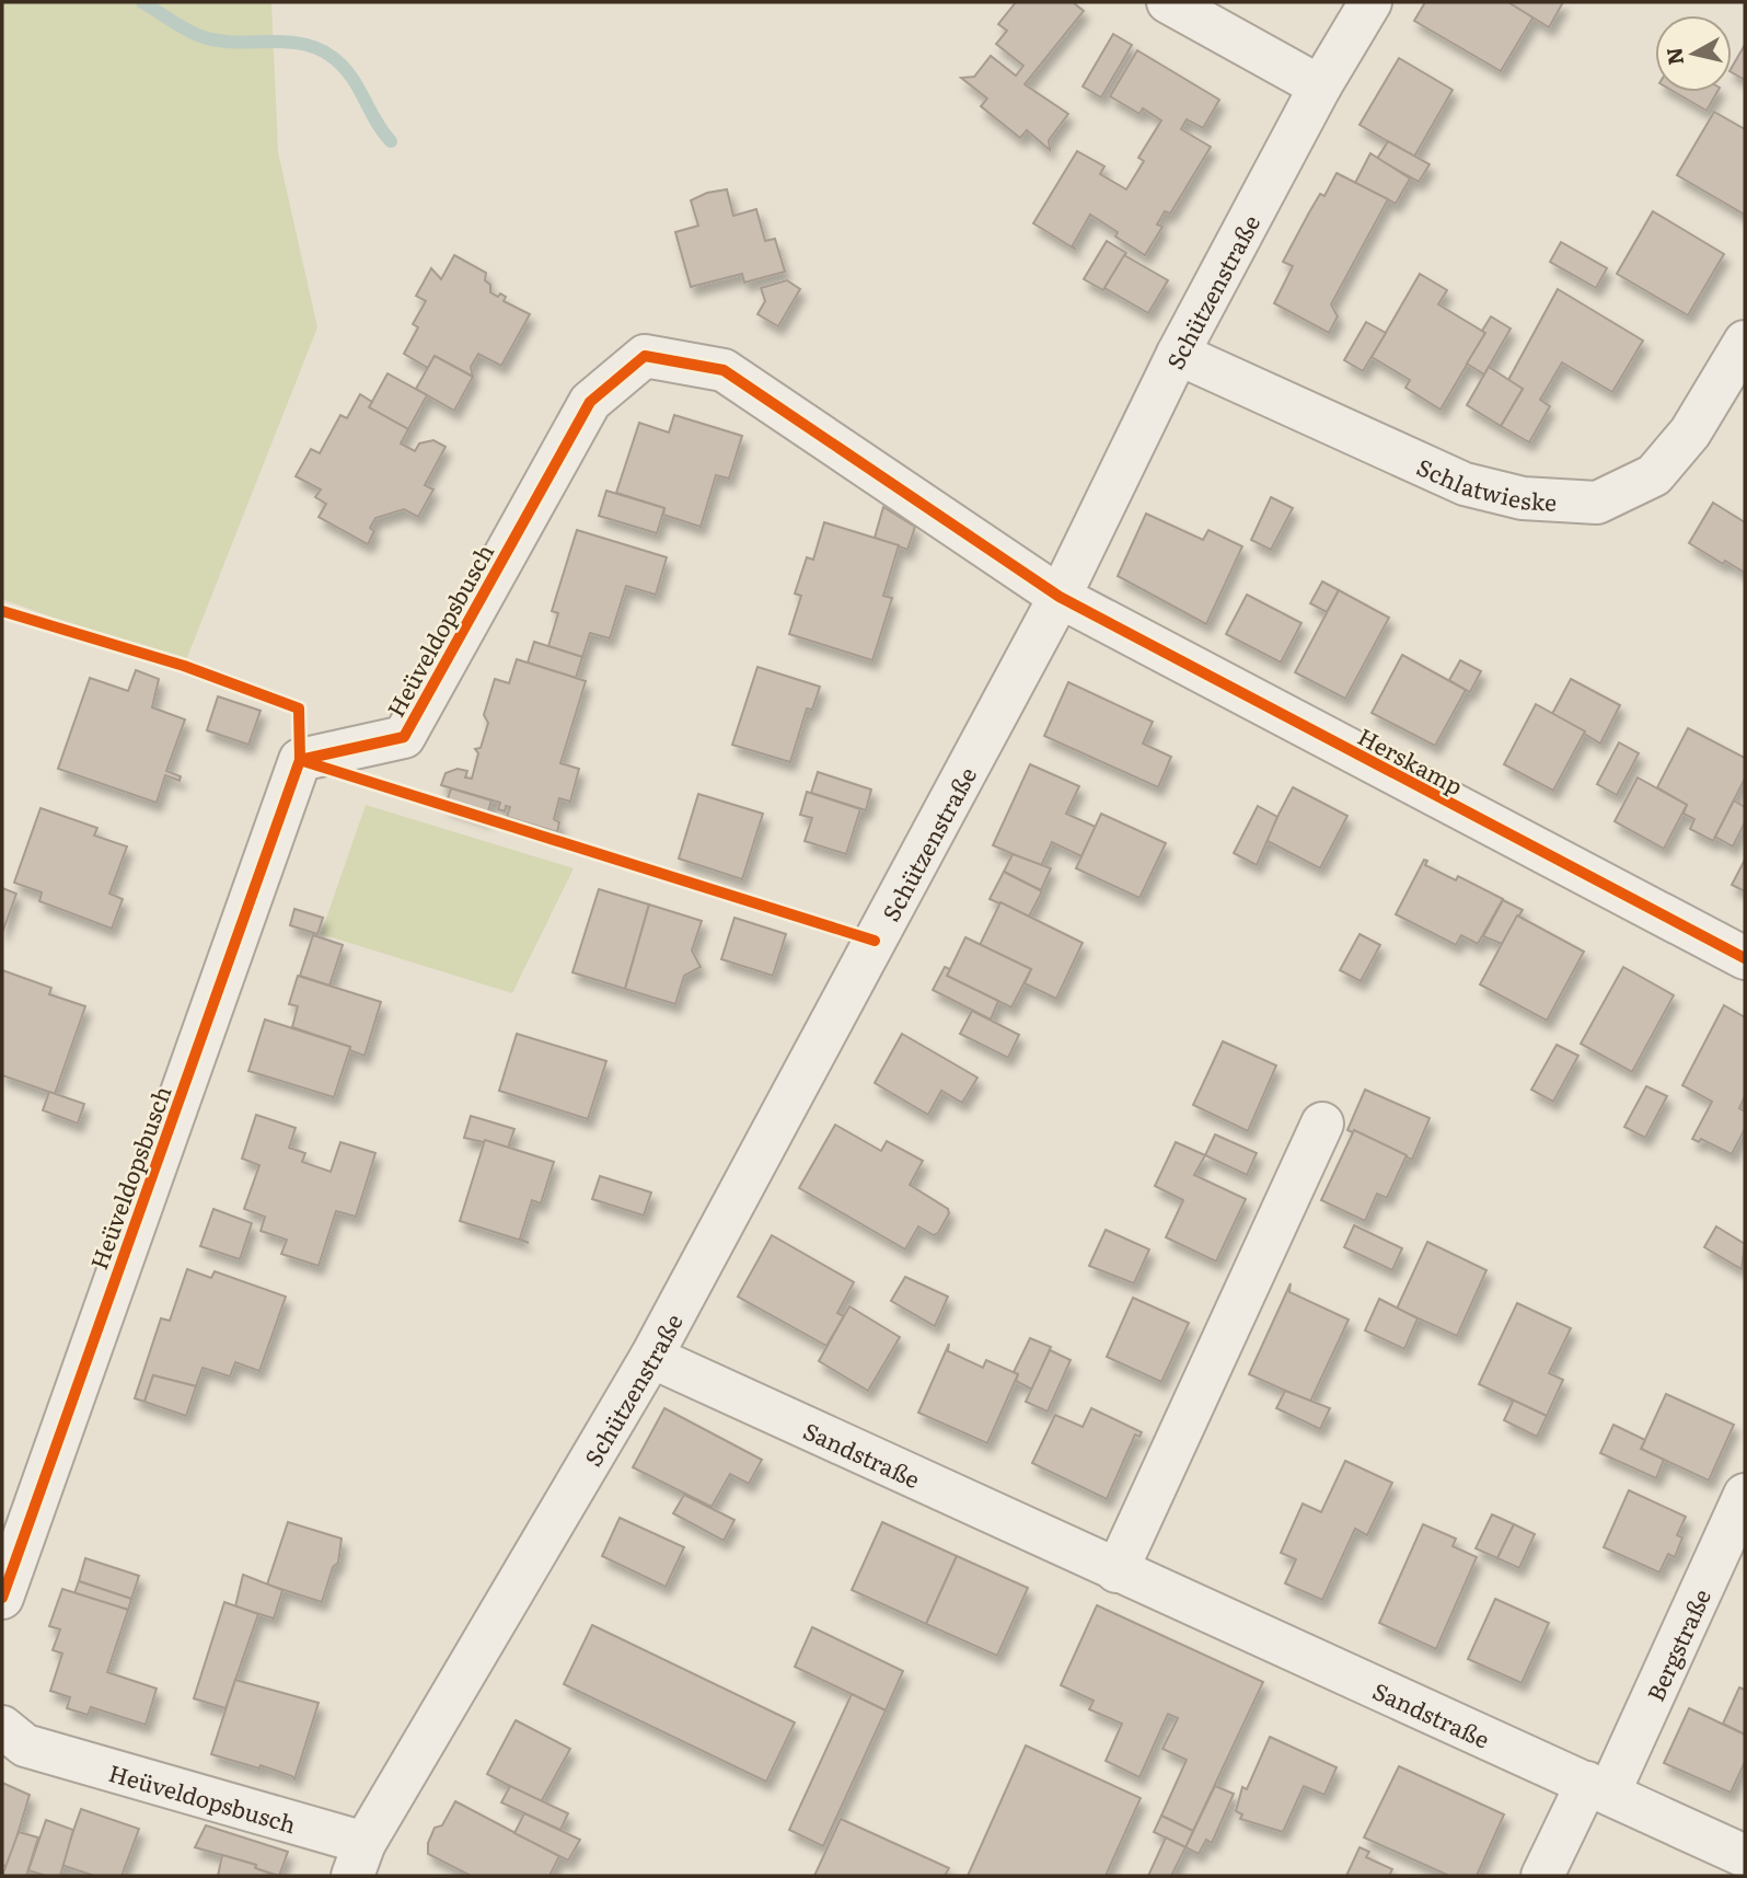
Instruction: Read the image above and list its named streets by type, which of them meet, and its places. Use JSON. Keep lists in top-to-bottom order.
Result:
{
  "streets": {
    "street": [
      "Schützenstraße",
      "Schlatwieske",
      "Heüveldopsbusch",
      "Herskamp",
      "Sandstraße",
      "Bergstraße"
    ]
  },
  "crossings": [
    ["Schützenstraße", "Schlatwieske"],
    ["Schützenstraße", "Heüveldopsbusch"],
    ["Schützenstraße", "Herskamp"],
    ["Schützenstraße", "Sandstraße"],
    ["Heüveldopsbusch", "Herskamp"],
    ["Sandstraße", "Bergstraße"]
  ],
  "north": "left"
}
